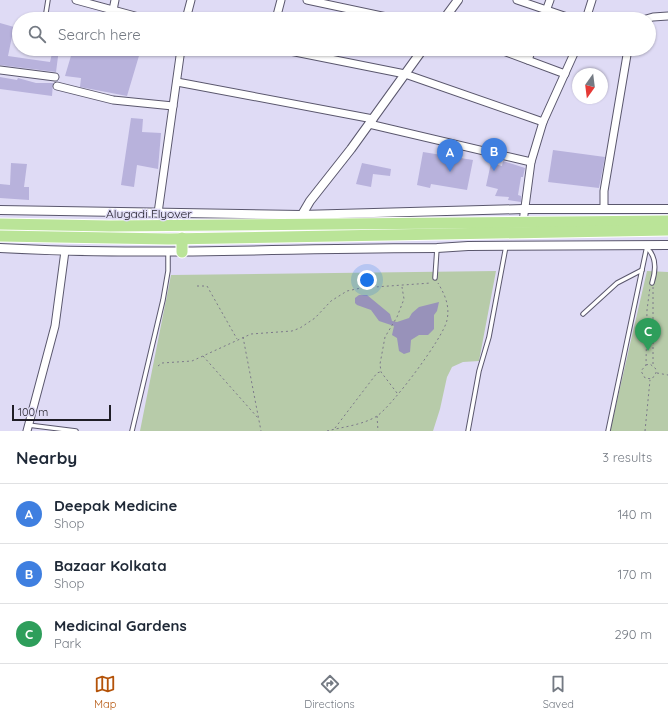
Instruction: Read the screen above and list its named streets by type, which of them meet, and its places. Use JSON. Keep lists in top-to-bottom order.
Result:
{
  "streets": {
    "highway": ["Alugadi Flyover"]
  },
  "scale_bar": "100 m",
  "north": "bottom",
  "page": {
    "search": "Search here",
    "pins": ["B", "A", "C"],
    "scale": "100 m",
    "heading": ["Nearby", "3 results"],
    "list": [
      {
        "mark": "A",
        "name": "Deepak Medicine",
        "note": "Shop",
        "value": "140 m"
      },
      {
        "mark": "B",
        "name": "Bazaar Kolkata",
        "note": "Shop",
        "value": "170 m"
      },
      {
        "mark": "C",
        "name": "Medicinal Gardens",
        "note": "Park",
        "value": "290 m"
      }
    ],
    "nav": ["Map", "Directions", "Saved"]
  }
}
